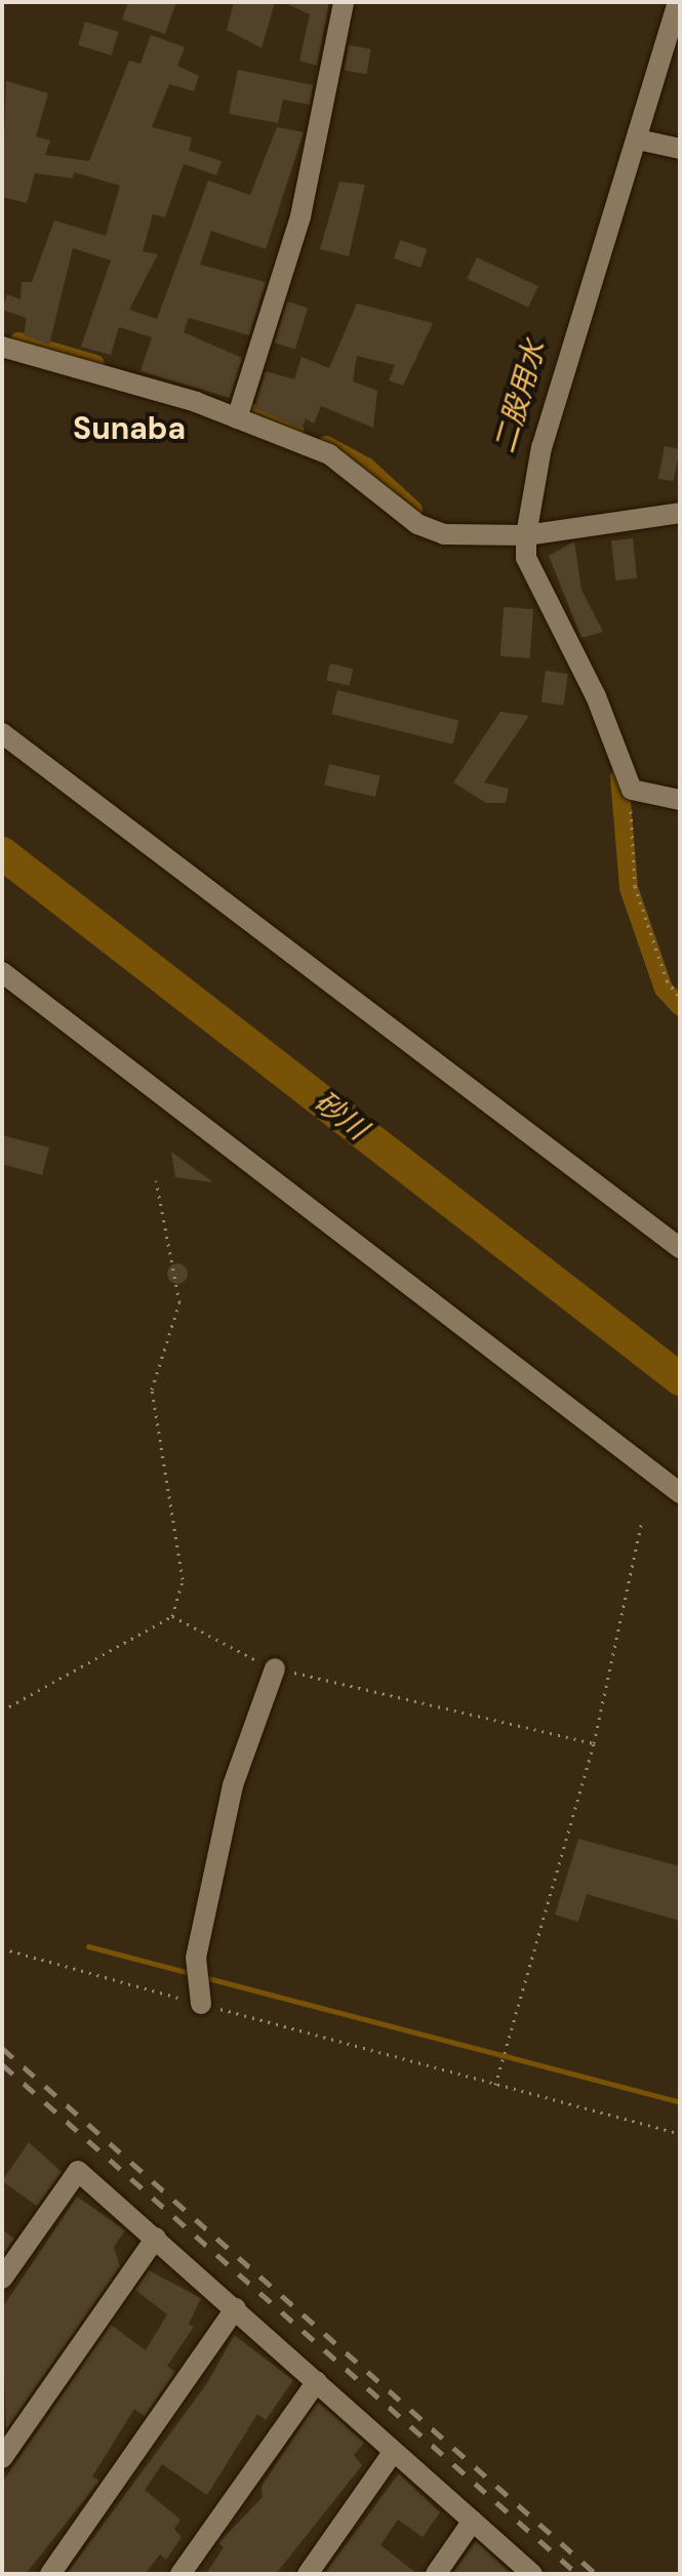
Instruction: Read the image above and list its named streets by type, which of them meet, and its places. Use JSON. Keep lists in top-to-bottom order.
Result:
{
  "districts": ["Sunaba"],
  "water": ["二股用水", "砂川"]
}
